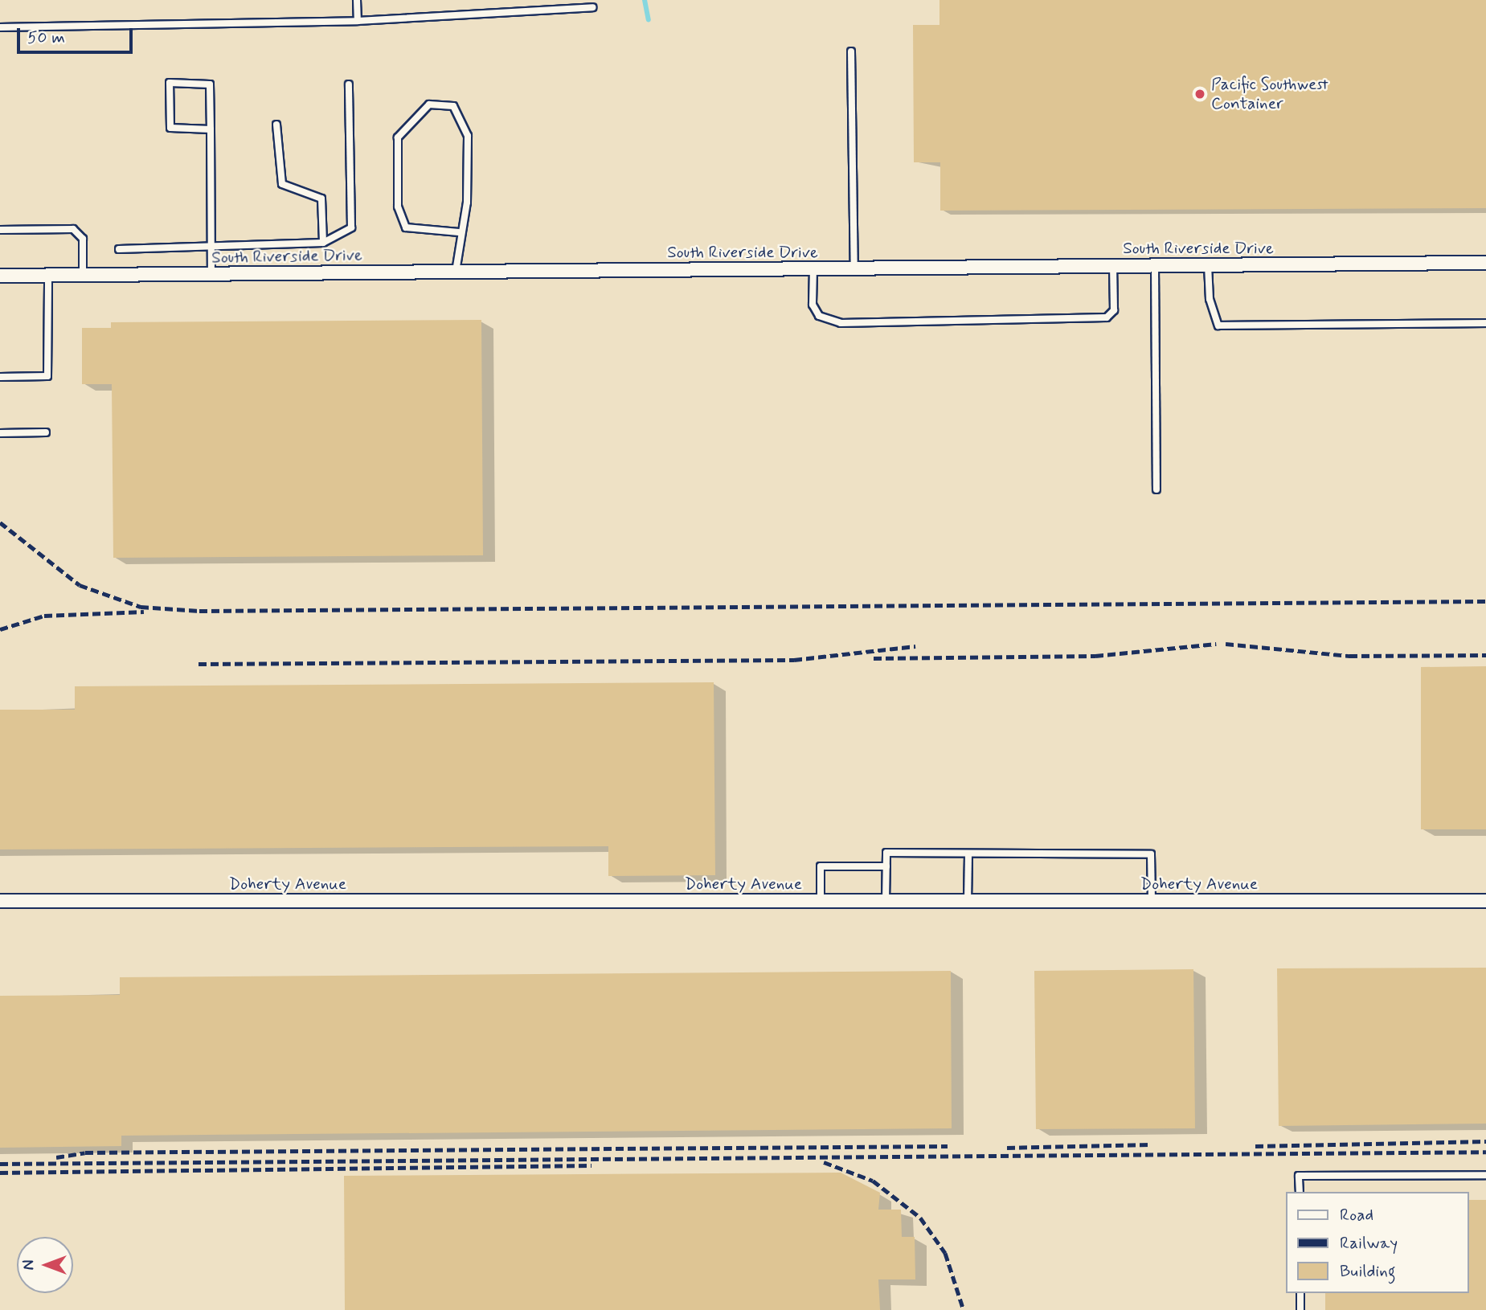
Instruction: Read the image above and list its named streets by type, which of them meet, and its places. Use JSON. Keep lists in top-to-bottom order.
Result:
{
  "streets": {
    "street": ["South Riverside Drive", "Doherty Avenue"]
  },
  "places": ["Pacific Southwest Container"],
  "legend": ["Road", "Railway", "Building"],
  "scale_bar": "50 m",
  "north": "left"
}
